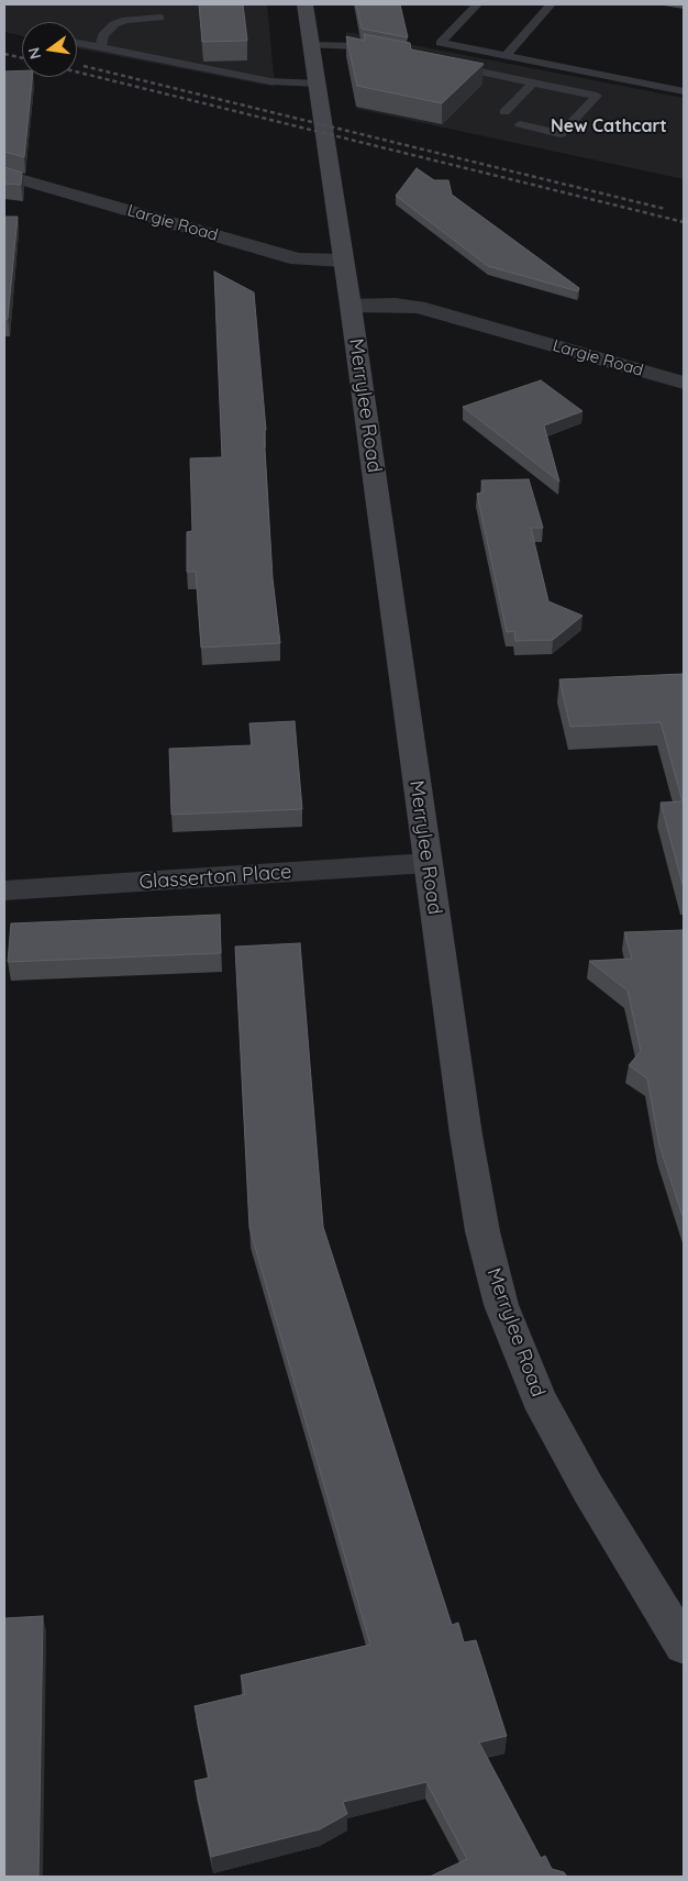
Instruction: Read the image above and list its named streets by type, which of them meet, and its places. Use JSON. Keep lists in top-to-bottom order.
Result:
{
  "streets": {
    "main road": ["Merrylee Road"],
    "street": ["Largie Road", "Glasserton Place"]
  },
  "crossings": [
    ["Largie Road", "Merrylee Road"],
    ["Merrylee Road", "Glasserton Place"]
  ],
  "districts": ["New Cathcart"],
  "north": "left"
}
